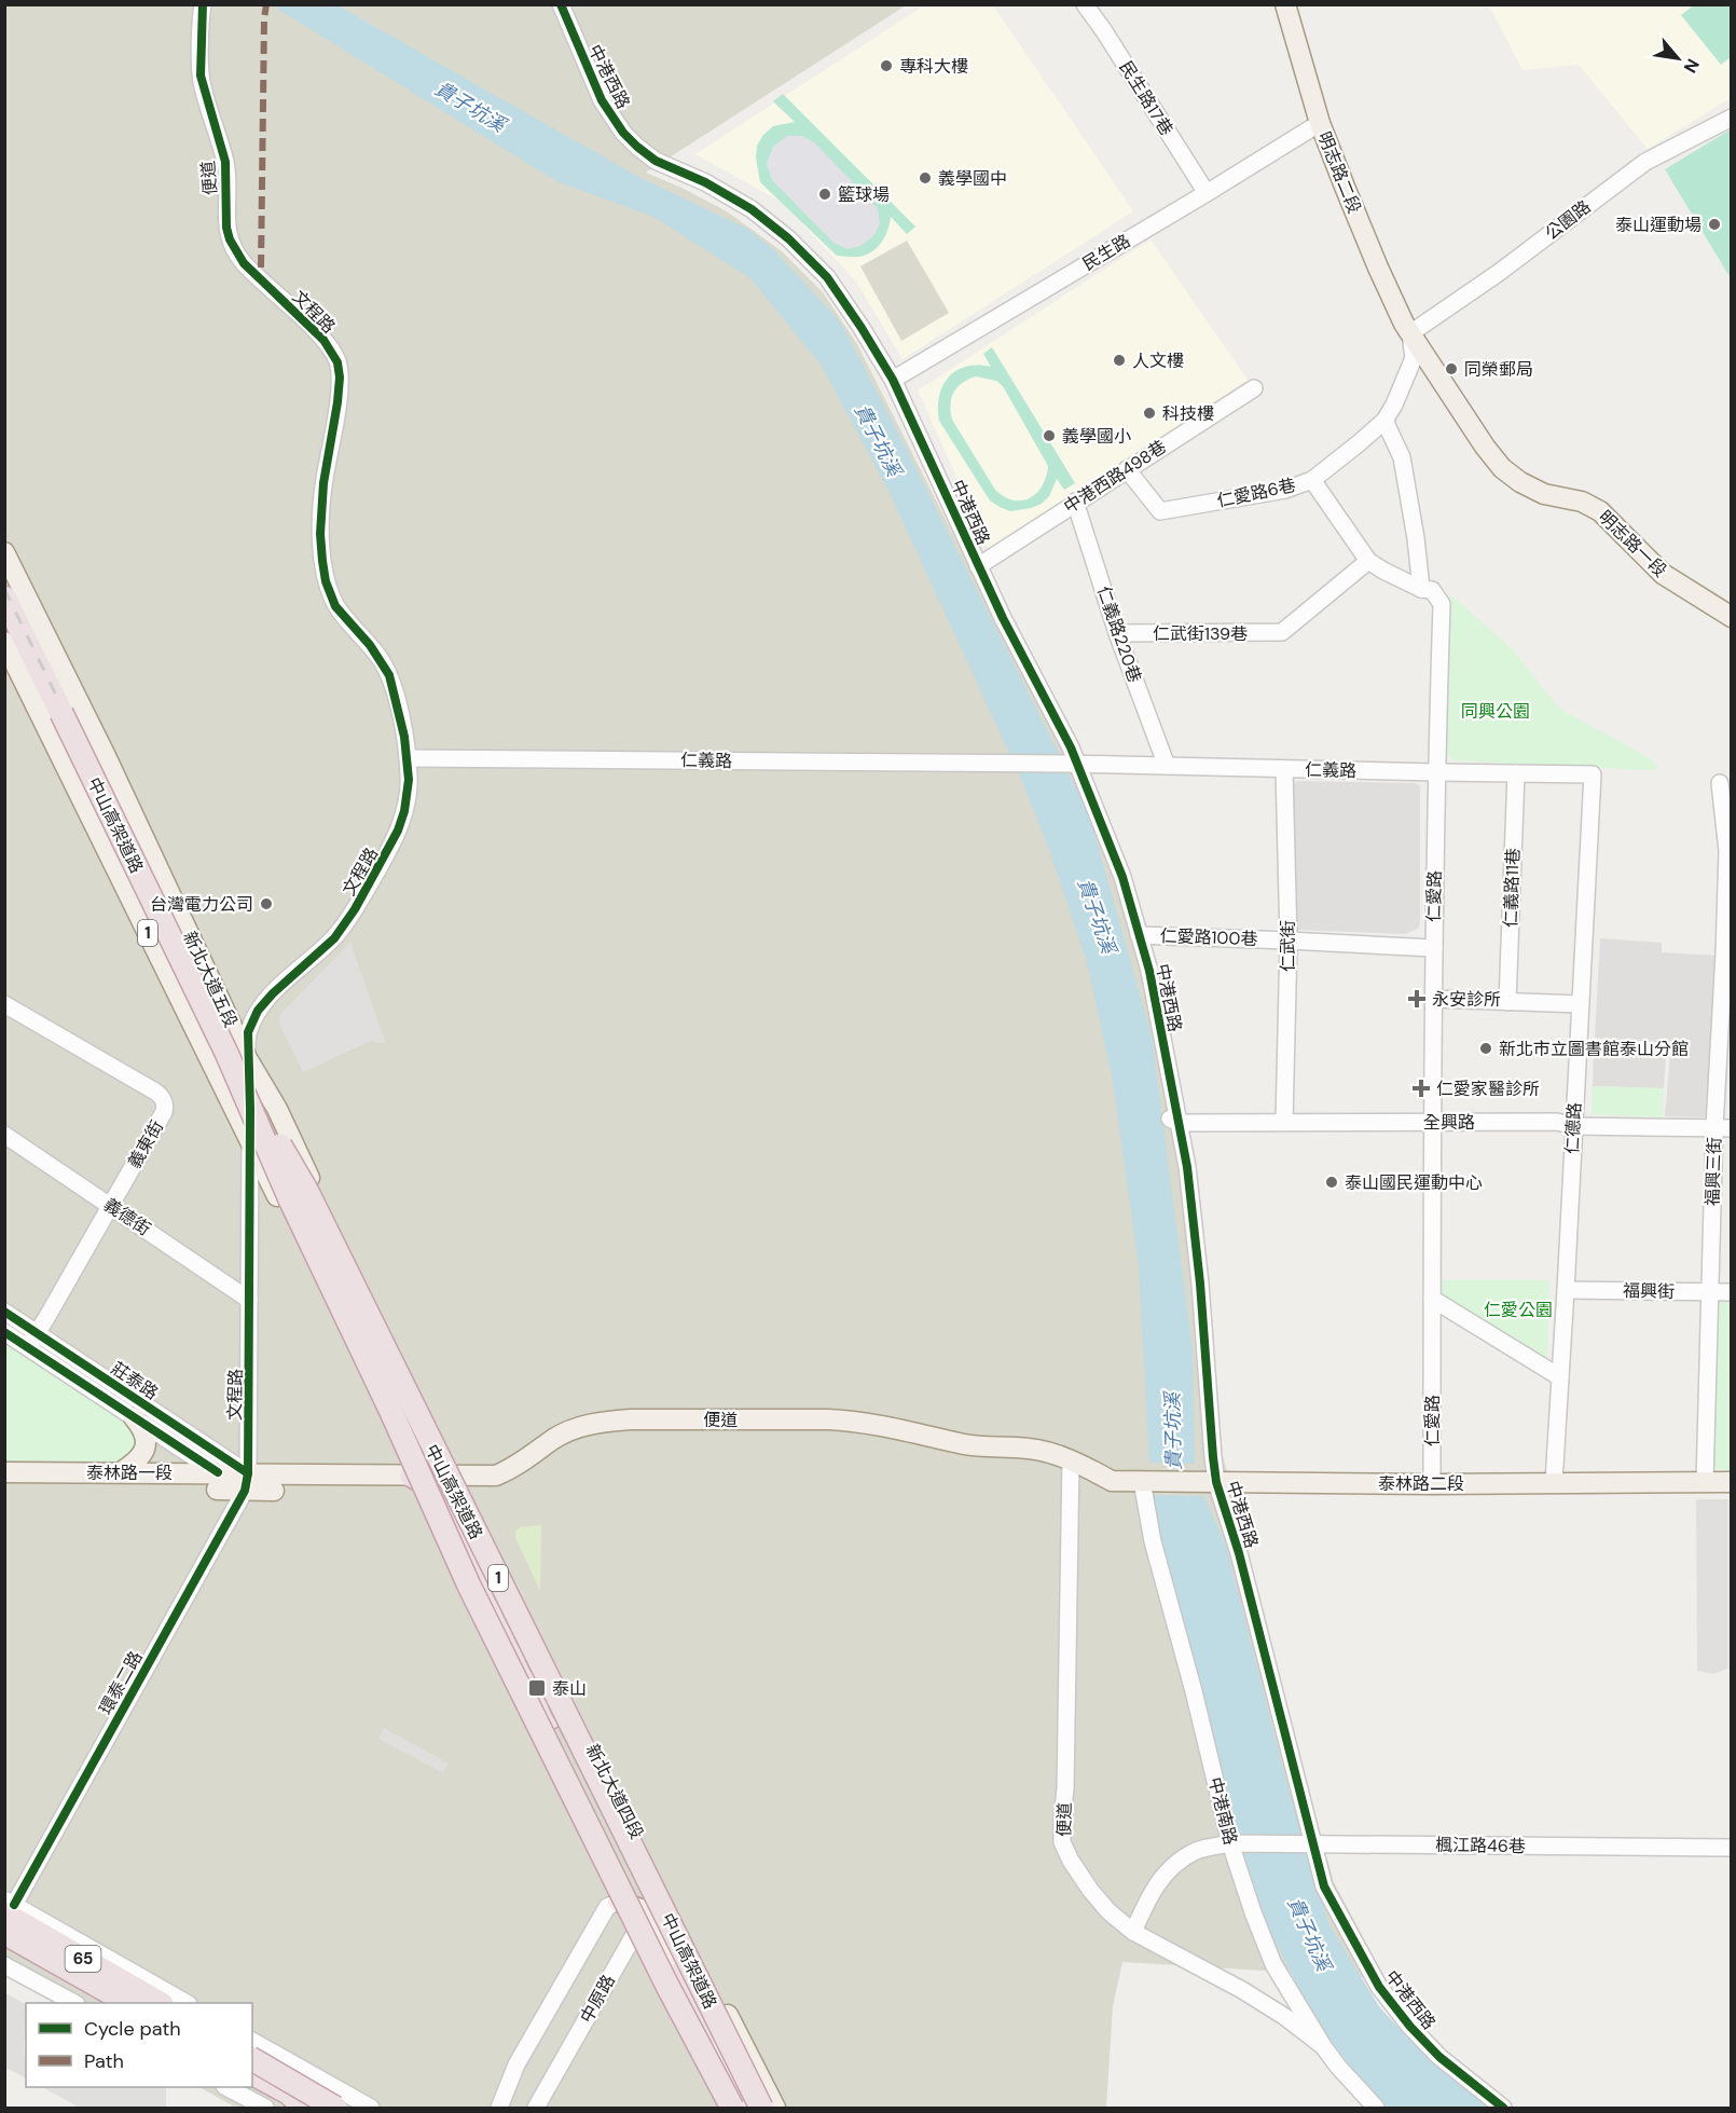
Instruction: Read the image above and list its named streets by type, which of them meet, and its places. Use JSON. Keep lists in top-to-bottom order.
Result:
{
  "streets": {
    "highway": ["中山高架道路", "1", "65"],
    "main road": [
      "明志路二段",
      "便道",
      "明志路一段",
      "新北大道五段",
      "泰林路一段",
      "泰林路二段",
      "新北大道四段"
    ],
    "street": [
      "中港西路",
      "民生路17巷",
      "公園路",
      "民生路",
      "文程路",
      "中港西路498巷",
      "仁愛路6巷",
      "仁武街139巷",
      "仁義路220巷",
      "仁義路",
      "仁義路11巷",
      "仁愛路",
      "仁愛路100巷",
      "仁武街",
      "全興路",
      "仁德路",
      "義東街",
      "福興三街",
      "義德街",
      "福興街",
      "莊泰路",
      "環泰二路",
      "中港南路",
      "楓江路46巷",
      "中原路"
    ]
  },
  "crossings": [
    ["中港西路", "民生路"],
    ["中港西路", "中港西路498巷"],
    ["中港西路", "仁義路"],
    ["中港西路", "仁愛路100巷"],
    ["中港西路", "全興路"],
    ["中港西路", "泰林路二段"],
    ["中港西路", "楓江路46巷"],
    ["民生路17巷", "民生路"],
    ["明志路二段", "公園路"],
    ["明志路二段", "民生路"],
    ["明志路二段", "明志路一段"],
    ["便道", "文程路"],
    ["便道", "新北大道五段"],
    ["便道", "泰林路二段"],
    ["便道", "新北大道四段"],
    ["便道", "中港南路"],
    ["便道", "楓江路46巷"],
    ["公園路", "明志路一段"],
    ["文程路", "仁義路"],
    ["文程路", "中山高架道路"],
    ["文程路", "新北大道五段"],
    ["文程路", "義德街"],
    ["文程路", "莊泰路"],
    ["文程路", "泰林路一段"],
    ["文程路", "環泰二路"],
    ["中港西路498巷", "仁愛路6巷"],
    ["中港西路498巷", "仁義路220巷"],
    ["仁武街139巷", "仁義路220巷"],
    ["仁武街139巷", "仁愛路"],
    ["仁義路220巷", "仁義路"],
    ["仁義路", "仁義路11巷"],
    ["仁義路", "仁愛路"],
    ["仁義路", "仁武街"],
    ["仁義路", "仁德路"],
    ["中山高架道路", "新北大道五段"],
    ["仁愛路", "仁愛路100巷"],
    ["仁愛路", "全興路"],
    ["仁愛路", "泰林路二段"],
    ["1", "新北大道五段"],
    ["1", "泰林路一段"],
    ["1", "中原路"],
    ["仁愛路100巷", "仁武街"],
    ["仁武街", "全興路"],
    ["新北大道五段", "泰林路一段"],
    ["新北大道五段", "新北大道四段"],
    ["全興路", "仁德路"],
    ["全興路", "福興三街"],
    ["仁德路", "福興街"],
    ["仁德路", "泰林路二段"],
    ["義東街", "義德街"],
    ["義東街", "莊泰路"],
    ["福興三街", "福興街"],
    ["福興三街", "泰林路二段"],
    ["莊泰路", "泰林路一段"],
    ["莊泰路", "環泰二路"],
    ["泰林路一段", "環泰二路"],
    ["泰林路二段", "中港南路"],
    ["環泰二路", "65"],
    ["新北大道四段", "中原路"],
    ["中港南路", "楓江路46巷"]
  ],
  "water": ["貴子坑溪"],
  "parks": ["同興公園", "仁愛公園"],
  "places": {
    "other": [
      "專科大樓",
      "義學國中",
      "籃球場",
      "泰山運動場",
      "人文樓",
      "同榮郵局",
      "科技樓",
      "義學國小",
      "台灣電力公司",
      "新北市立圖書館泰山分館",
      "泰山國民運動中心"
    ],
    "health": ["永安診所", "仁愛家醫診所"],
    "transit": ["泰山"]
  },
  "legend": ["Cycle path", "Path"],
  "north": "bottom right"
}
